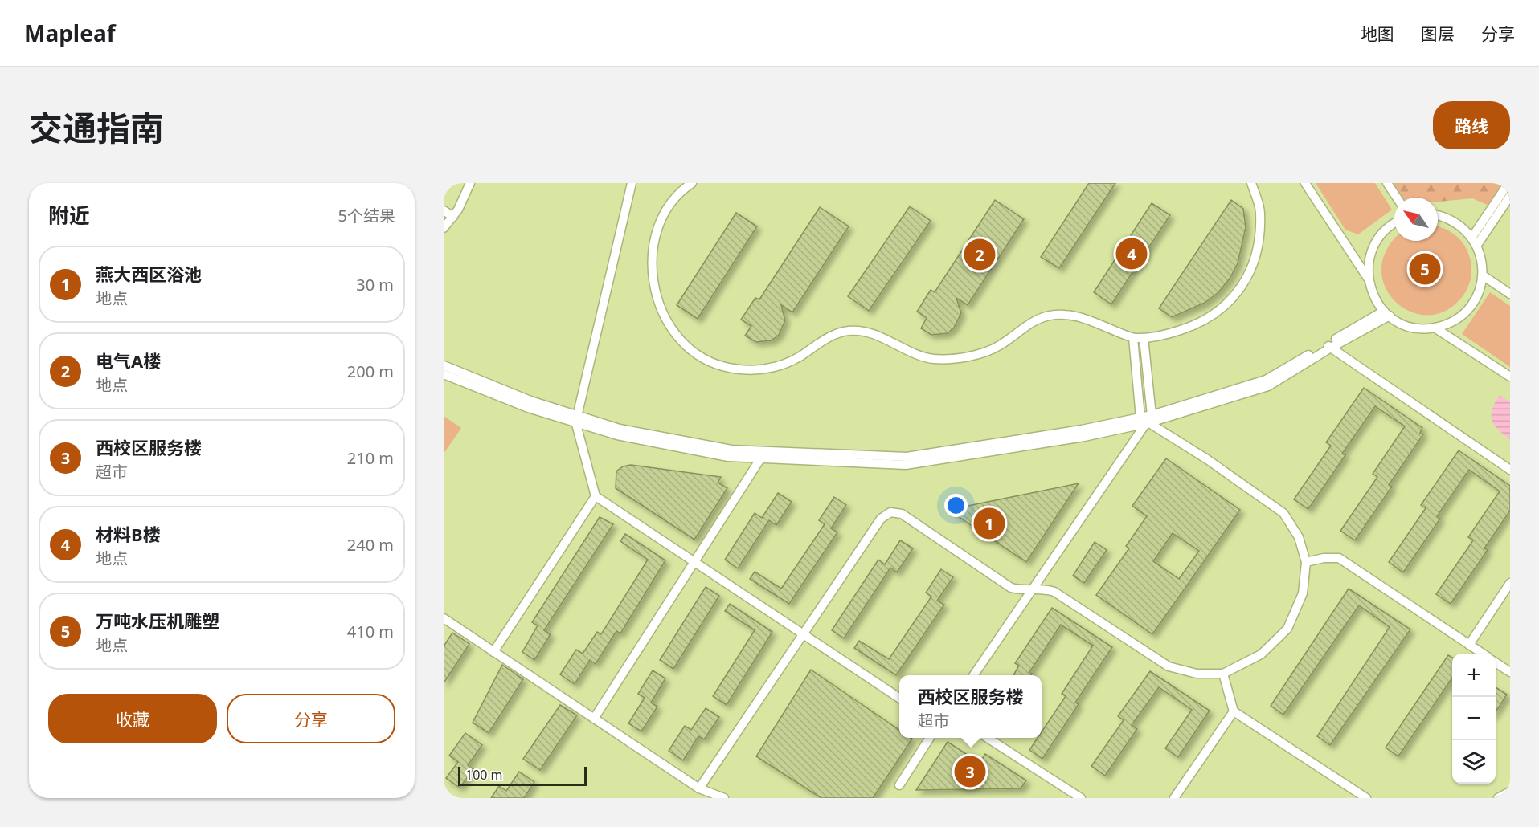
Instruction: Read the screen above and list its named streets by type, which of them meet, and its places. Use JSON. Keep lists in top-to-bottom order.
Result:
{
  "scale_bar": "100 m",
  "north": "top left",
  "page": {
    "header": "Mapleaf",
    "nav": ["地图", "图层", "分享"],
    "title": "交通指南",
    "buttons": [
      "路线",
      ["收藏", "分享"]
    ],
    "heading": ["附近", "5个结果"],
    "pins": [
      "4",
      "2",
      "5",
      "1",
      "3"
    ],
    "list": [
      {
        "mark": "1",
        "name": "燕大西区浴池",
        "note": "地点",
        "value": "30 m"
      },
      {
        "mark": "2",
        "name": "电气A楼",
        "note": "地点",
        "value": "200 m"
      },
      {
        "mark": "3",
        "name": "西校区服务楼",
        "note": "超市",
        "value": "210 m"
      },
      {
        "mark": "4",
        "name": "材料B楼",
        "note": "地点",
        "value": "240 m"
      },
      {
        "mark": "5",
        "name": "万吨水压机雕塑",
        "note": "地点",
        "value": "410 m"
      }
    ],
    "map_buttons": ["+", "−"],
    "popup": ["西校区服务楼", "超市"],
    "scale": "100 m"
  }
}
